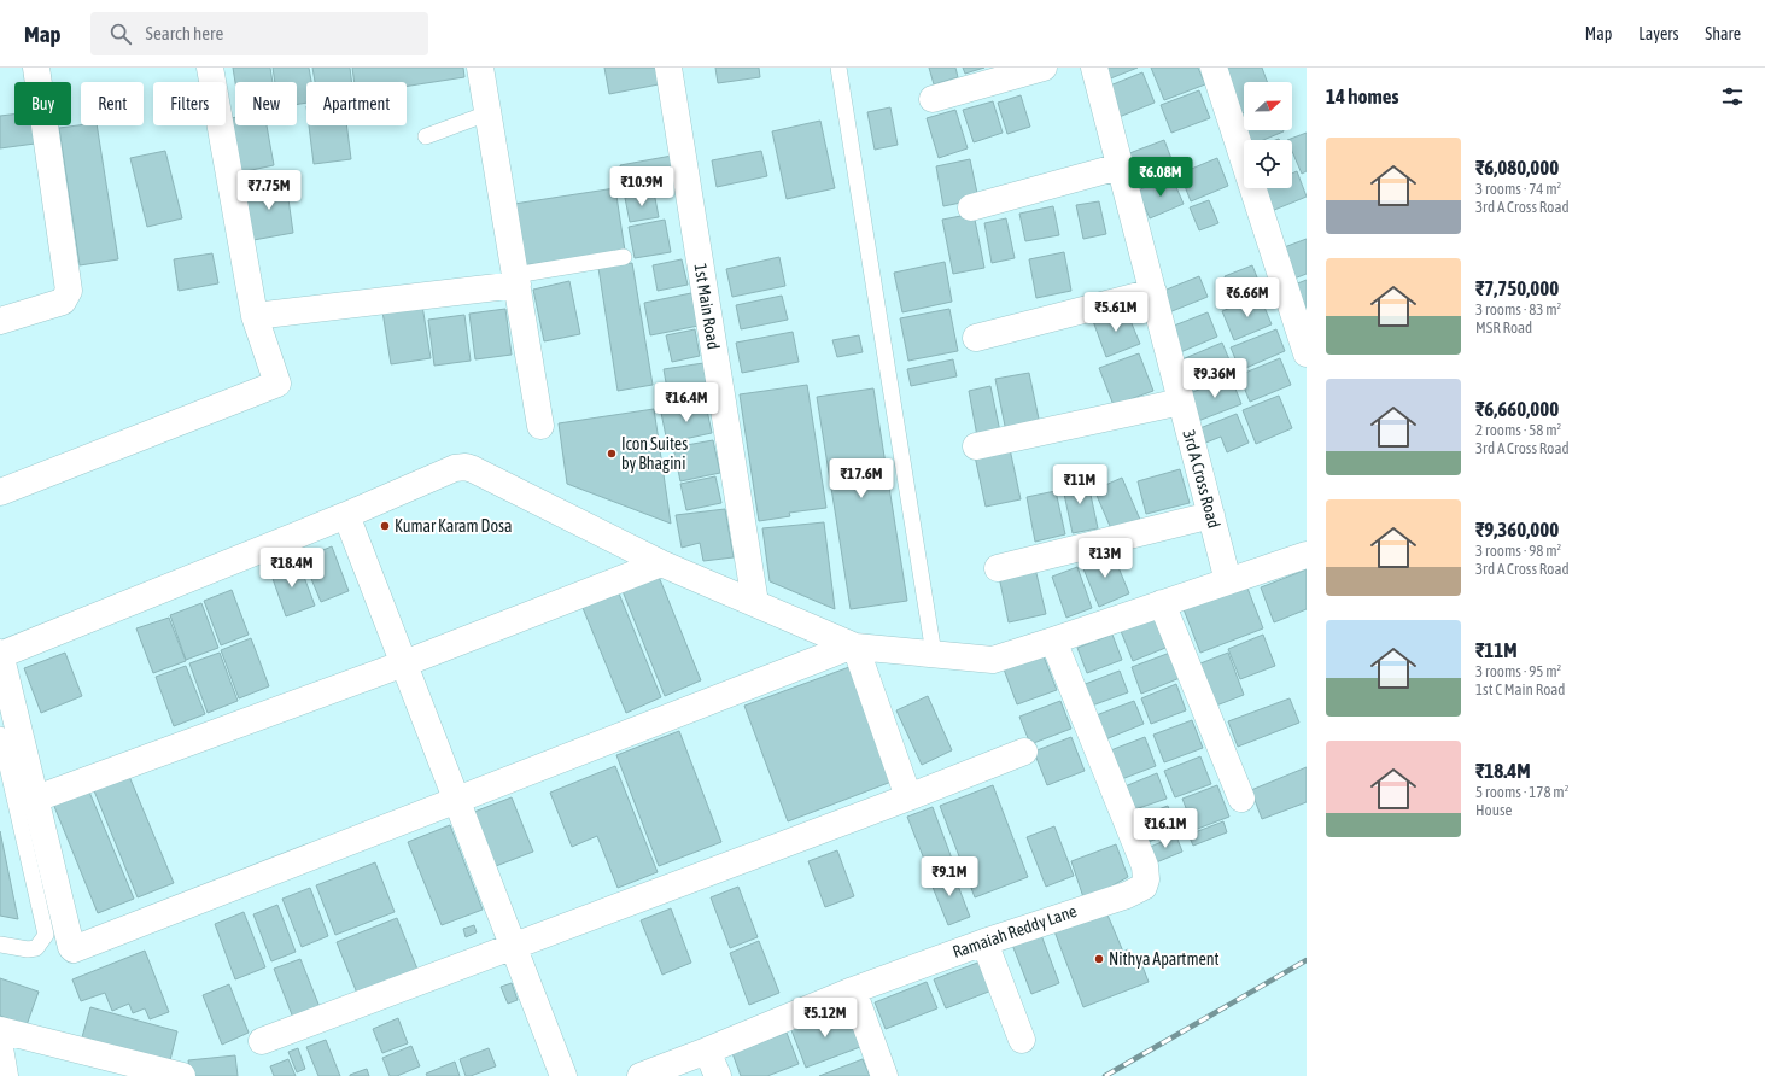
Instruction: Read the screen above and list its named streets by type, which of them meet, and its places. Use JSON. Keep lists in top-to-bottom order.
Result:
{
  "streets": {
    "street": ["1st Main Road", "3rd A Cross Road", "Ramaiah Reddy Lane"]
  },
  "places": ["Icon Suites by Bhagini", "Kumar Karam Dosa", "Nithya Apartment"],
  "north": "right",
  "page": {
    "header": "Map",
    "search": "Search here",
    "nav": ["Map", "Layers", "Share"],
    "heading": "14 homes",
    "chip": [
      "Buy",
      "Rent",
      "Filters",
      "New",
      "Apartment"
    ],
    "list": [
      {
        "name": "₹6,080,000",
        "note": "3 rooms · 74 m² · 3rd A Cross Road"
      },
      {
        "name": "₹7,750,000",
        "note": "3 rooms · 83 m² · MSR Road"
      },
      {
        "name": "₹6,660,000",
        "note": "2 rooms · 58 m² · 3rd A Cross Road"
      },
      {
        "name": "₹9,360,000",
        "note": "3 rooms · 98 m² · 3rd A Cross Road"
      },
      {
        "name": "₹11M",
        "note": "3 rooms · 95 m² · 1st C Main Road"
      },
      {
        "name": "₹18.4M",
        "note": "5 rooms · 178 m² · House"
      }
    ],
    "price": [
      "₹6.08M",
      "₹10.9M",
      "₹7.75M",
      "₹6.66M",
      "₹5.61M",
      "₹9.36M",
      "₹16.4M",
      "₹17.6M",
      "₹11M",
      "₹13M",
      "₹18.4M",
      "₹16.1M",
      "₹9.1M",
      "₹5.12M"
    ]
  }
}
